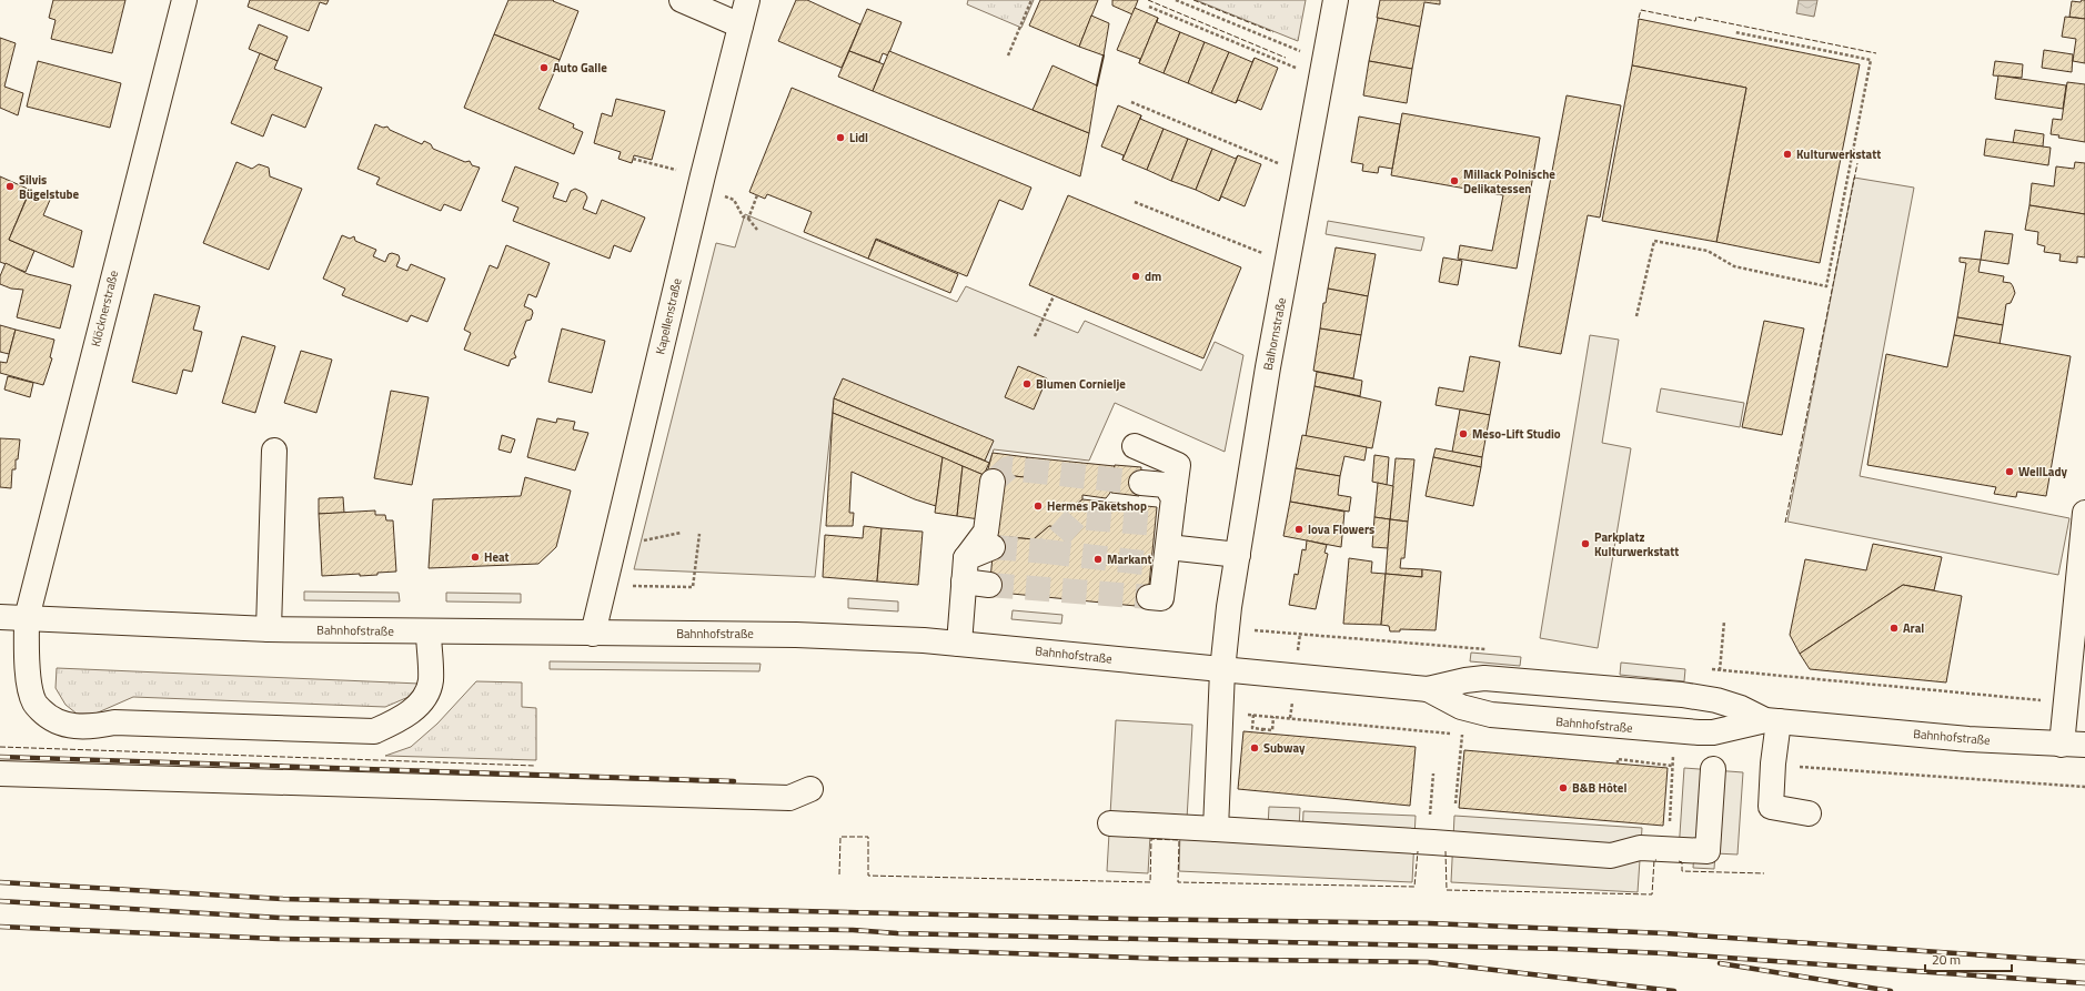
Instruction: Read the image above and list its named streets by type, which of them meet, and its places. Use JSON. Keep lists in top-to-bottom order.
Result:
{
  "streets": {
    "main road": [
      "Klöcknerstraße",
      "Kapellenstraße",
      "Balhornstraße",
      "Bahnhofstraße"
    ]
  },
  "crossings": [
    ["Klöcknerstraße", "Bahnhofstraße"],
    ["Kapellenstraße", "Bahnhofstraße"],
    ["Balhornstraße", "Bahnhofstraße"]
  ],
  "places": [
    "Auto Galle",
    "Lidl",
    "Kulturwerkstatt",
    "Millack Polnische Delikatessen",
    "Silvis Bügelstube",
    "dm",
    "Blumen Cornielje",
    "Meso-Lift Studio",
    "WellLady",
    "Hermes Paketshop",
    "lova Flowers",
    "Parkplatz Kulturwerkstatt",
    "Heat",
    "Markant",
    "Aral",
    "Subway",
    "B&B Hôtel"
  ],
  "scale_bar": "20 m"
}
